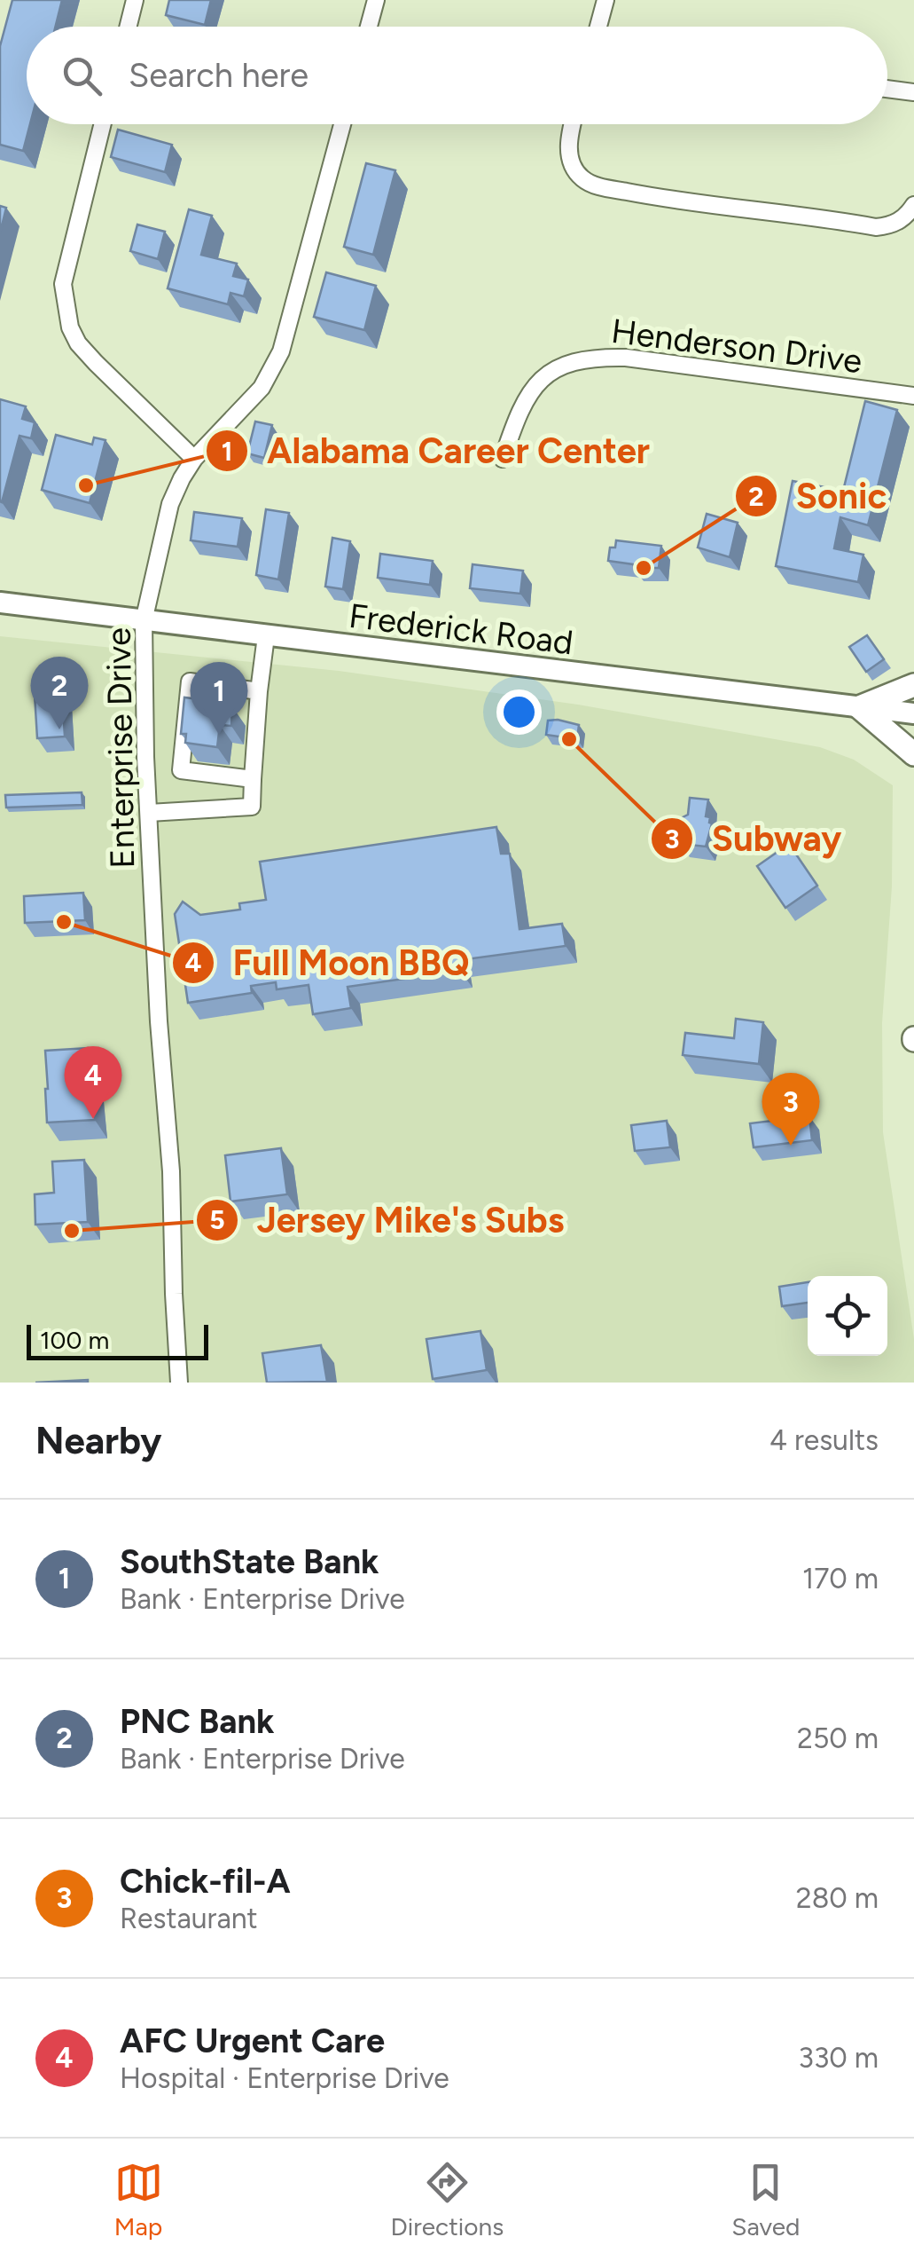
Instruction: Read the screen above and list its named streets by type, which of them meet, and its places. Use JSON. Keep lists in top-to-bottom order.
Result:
{
  "streets": {
    "main road": ["Frederick Road"],
    "street": ["Henderson Drive", "Enterprise Drive"]
  },
  "crossings": [
    ["Frederick Road", "Enterprise Drive"]
  ],
  "places": [
    "Alabama Career Center",
    "Sonic",
    "Subway",
    "Full Moon BBQ",
    "Jersey Mike's Subs"
  ],
  "scale_bar": "100 m",
  "page": {
    "search": "Search here",
    "pins": [
      "2",
      "1",
      "4",
      "3"
    ],
    "scale": "100 m",
    "heading": ["Nearby", "4 results"],
    "list": [
      {
        "mark": "1",
        "name": "SouthState Bank",
        "note": "Bank · Enterprise Drive",
        "value": "170 m"
      },
      {
        "mark": "2",
        "name": "PNC Bank",
        "note": "Bank · Enterprise Drive",
        "value": "250 m"
      },
      {
        "mark": "3",
        "name": "Chick-fil-A",
        "note": "Restaurant",
        "value": "280 m"
      },
      {
        "mark": "4",
        "name": "AFC Urgent Care",
        "note": "Hospital · Enterprise Drive",
        "value": "330 m"
      }
    ],
    "nav": ["Map", "Directions", "Saved"]
  }
}
